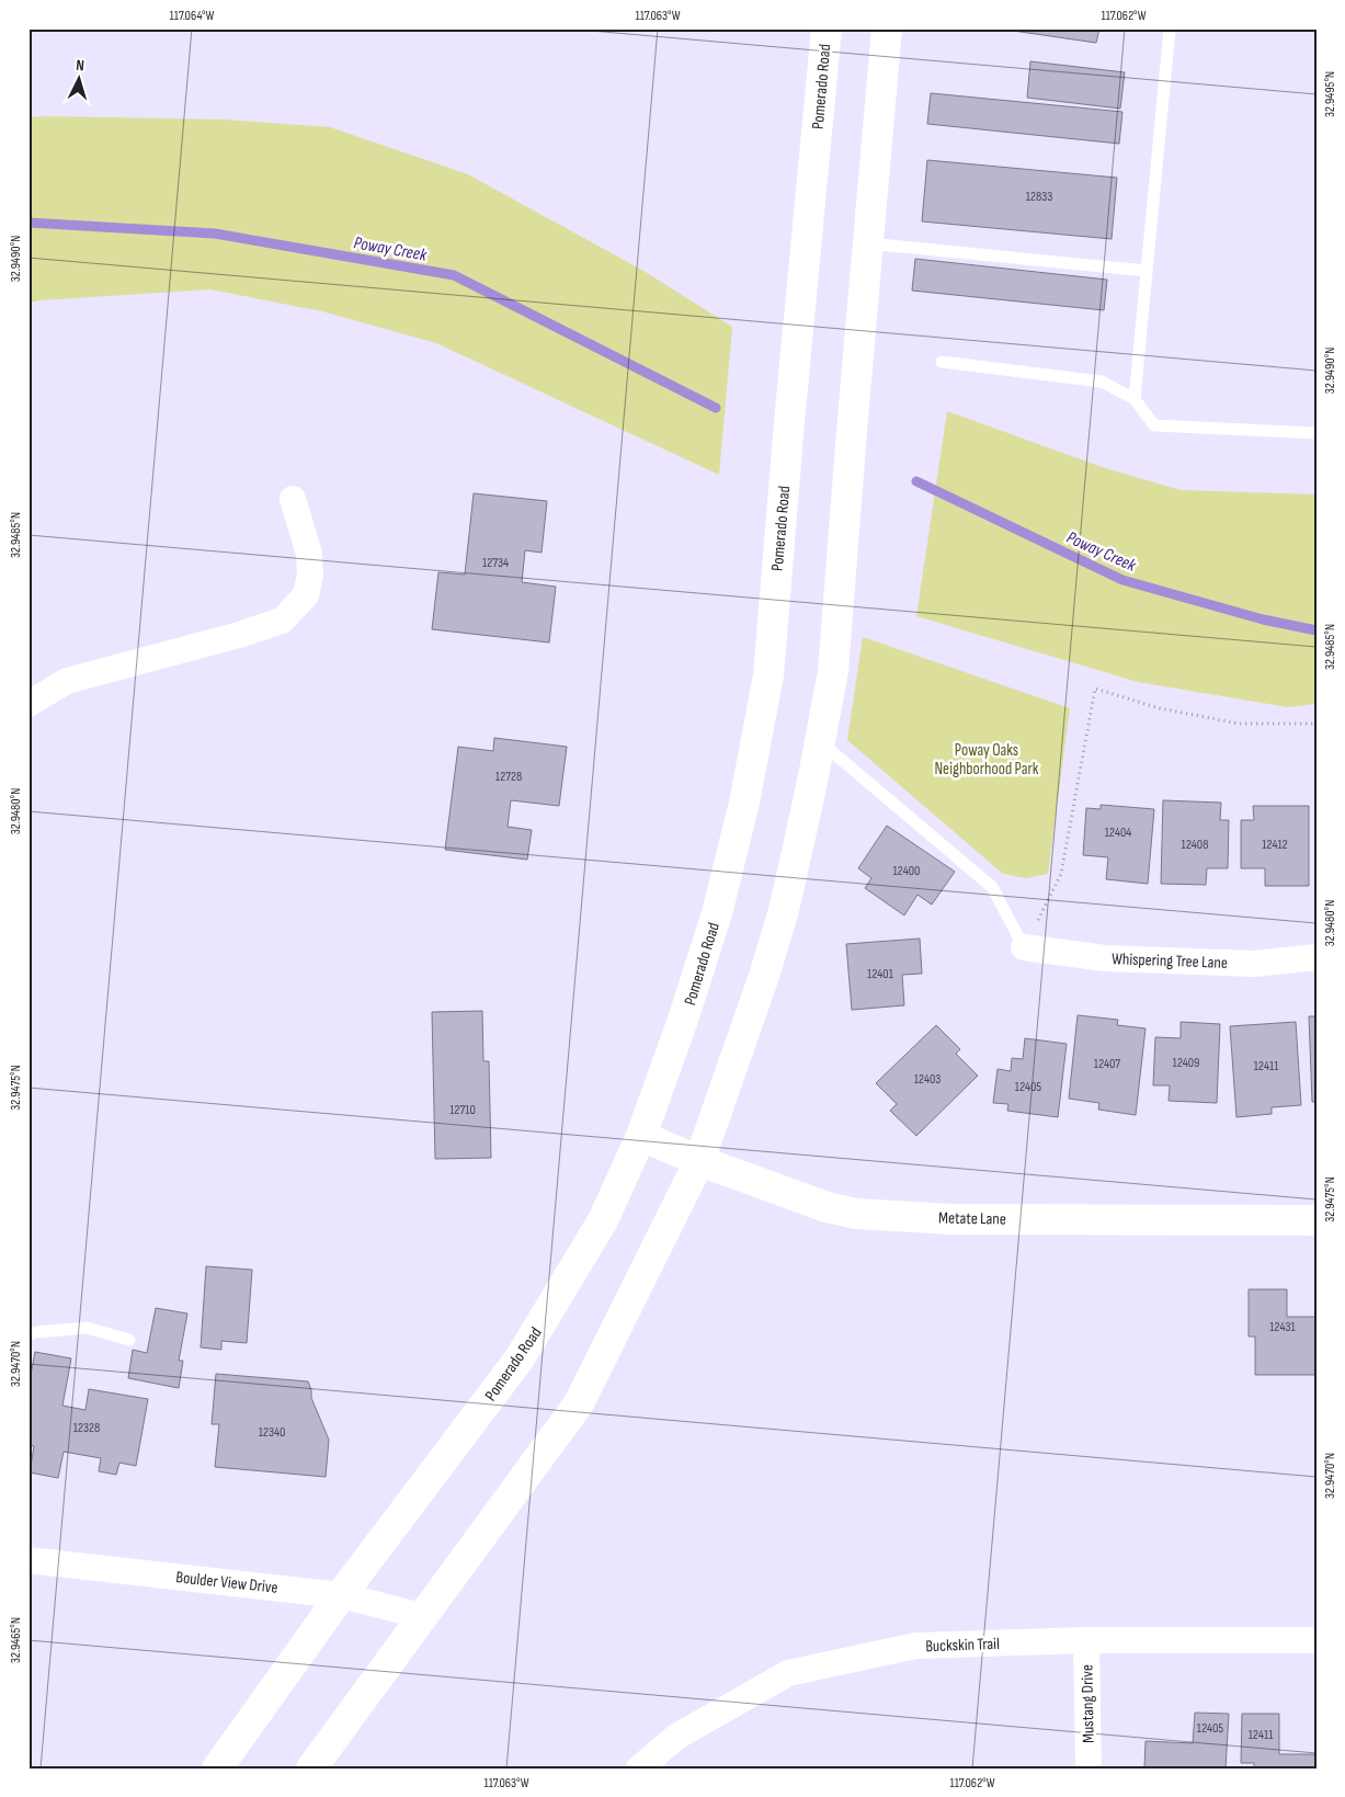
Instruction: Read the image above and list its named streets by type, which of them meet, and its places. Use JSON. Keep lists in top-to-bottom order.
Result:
{
  "streets": {
    "main road": ["Pomerado Road", "Metate Lane"],
    "street": [
      "Whispering Tree Lane",
      "Boulder View Drive",
      "Buckskin Trail",
      "Mustang Drive"
    ]
  },
  "crossings": [
    ["Pomerado Road", "Metate Lane"],
    ["Pomerado Road", "Boulder View Drive"],
    ["Buckskin Trail", "Mustang Drive"]
  ],
  "water": ["Poway Creek"],
  "parks": ["Poway Oaks Neighborhood Park"],
  "house_numbers": [
    "12833",
    "12734",
    "12728",
    "12404",
    "12408",
    "12412",
    "12400",
    "12401",
    "12409",
    "12407",
    "12411",
    "12403",
    "12405",
    "12710",
    "12431",
    "12328",
    "12340",
    "12405",
    "12411"
  ],
  "north": "top",
  "coordinates": [
    "117.064°W",
    "117.063°W",
    "117.062°W",
    "32.9495°N",
    "32.9490°N",
    "32.9485°N",
    "32.9480°N",
    "32.9475°N",
    "32.9470°N",
    "32.9465°N"
  ]
}
